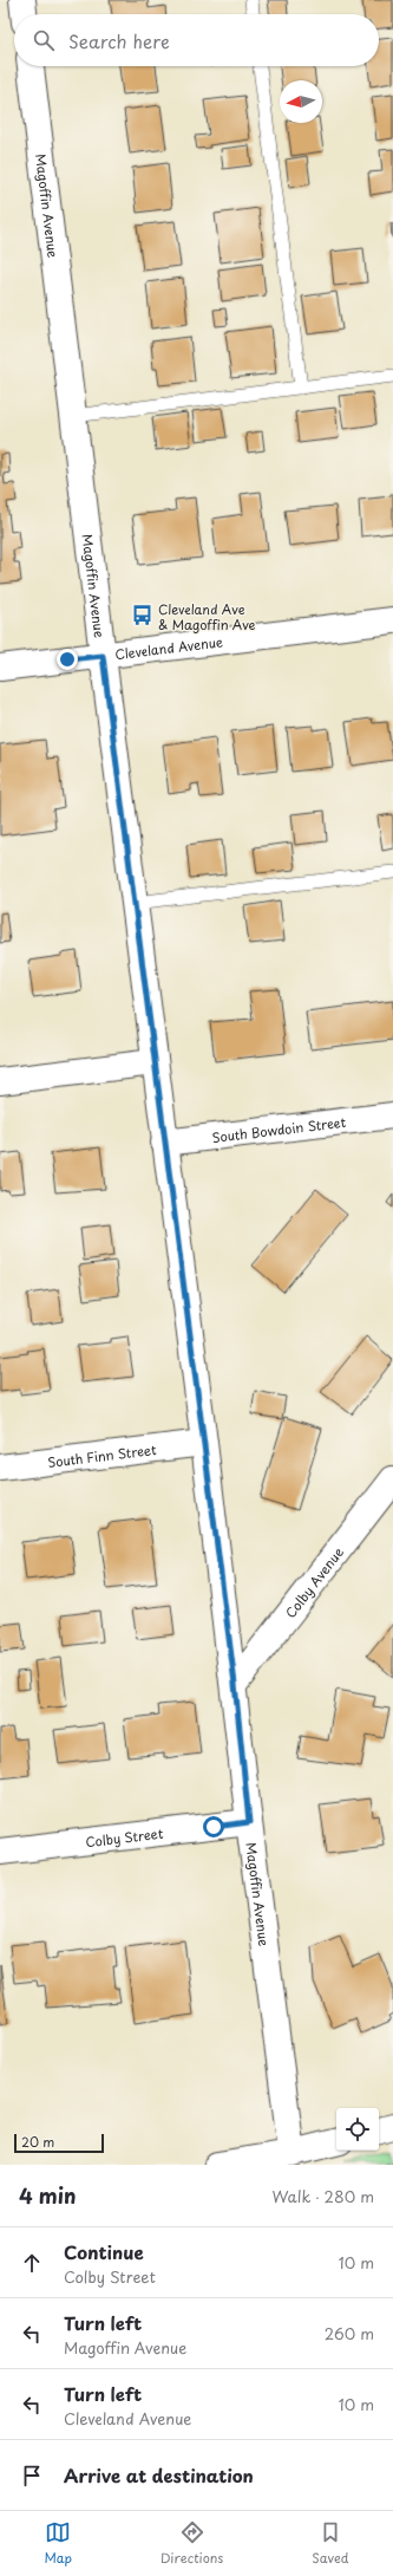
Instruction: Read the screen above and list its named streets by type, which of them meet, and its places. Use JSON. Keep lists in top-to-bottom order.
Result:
{
  "streets": {
    "street": [
      "Magoffin Avenue",
      "Cleveland Avenue",
      "South Bowdoin Street",
      "South Finn Street",
      "Colby Avenue",
      "Colby Street"
    ]
  },
  "crossings": [
    ["Magoffin Avenue", "Cleveland Avenue"],
    ["Magoffin Avenue", "South Bowdoin Street"],
    ["Magoffin Avenue", "South Finn Street"],
    ["Magoffin Avenue", "Colby Avenue"],
    ["Magoffin Avenue", "Colby Street"]
  ],
  "places": {
    "bus stop": ["Cleveland Ave & Magoffin Ave"]
  },
  "scale_bar": "20 m",
  "north": "left",
  "page": {
    "search": "Search here",
    "scale": "20 m",
    "heading": ["4 min", "Walk · 280 m"],
    "list": [
      ["Continue", "Colby Street", "10 m"],
      ["Turn left", "Magoffin Avenue", "260 m"],
      ["Turn left", "Cleveland Avenue", "10 m"],
      "Arrive at destination"
    ],
    "nav": ["Map", "Directions", "Saved"]
  }
}
